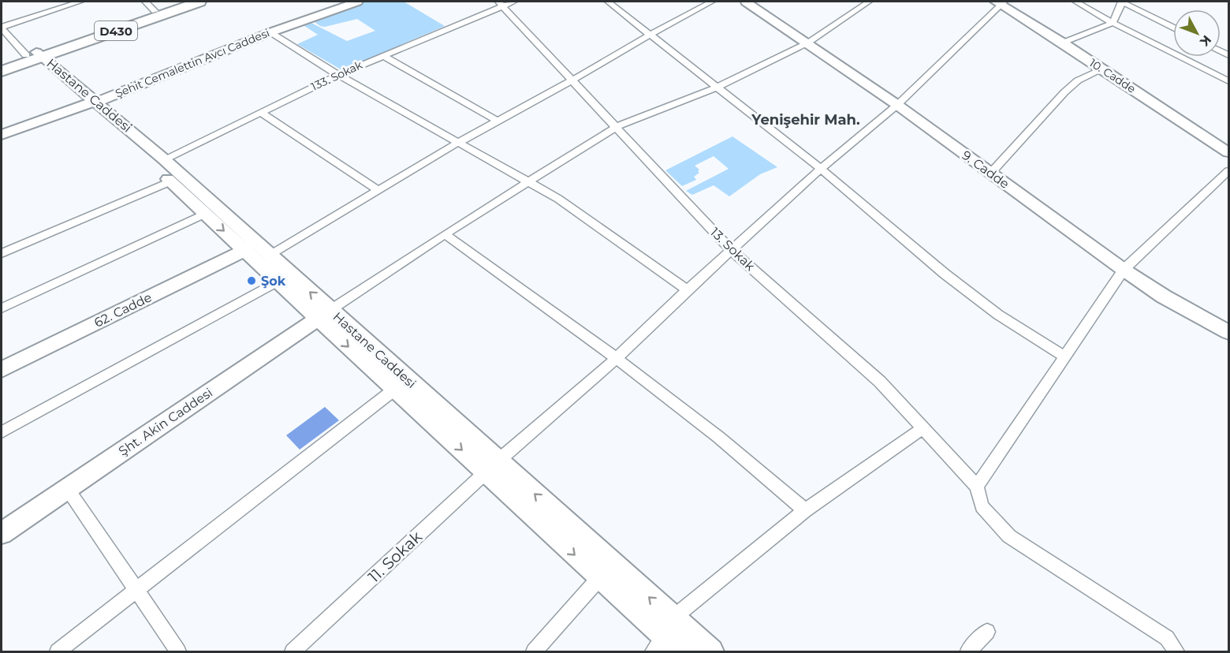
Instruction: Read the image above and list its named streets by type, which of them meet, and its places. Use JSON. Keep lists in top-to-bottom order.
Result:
{
  "streets": {
    "highway": ["D430"],
    "street": [
      "Şehit Cemalettin Avcı Caddesi",
      "133. Sokak",
      "10. Cadde",
      "Hastane Caddesi",
      "9. Cadde",
      "13. Sokak",
      "62. Cadde",
      "Şht. Akin Caddesi",
      "11. Sokak"
    ]
  },
  "crossings": [
    ["D430", "Hastane Caddesi"],
    ["Şehit Cemalettin Avcı Caddesi", "Hastane Caddesi"],
    ["133. Sokak", "Hastane Caddesi"],
    ["133. Sokak", "13. Sokak"],
    ["10. Cadde", "11. Sokak"],
    ["Hastane Caddesi", "62. Cadde"],
    ["Hastane Caddesi", "Şht. Akin Caddesi"],
    ["Hastane Caddesi", "11. Sokak"],
    ["9. Cadde", "11. Sokak"],
    ["13. Sokak", "11. Sokak"]
  ],
  "districts": ["Yenişehir Mah."],
  "places": ["Şok"],
  "north": "bottom right"
}
